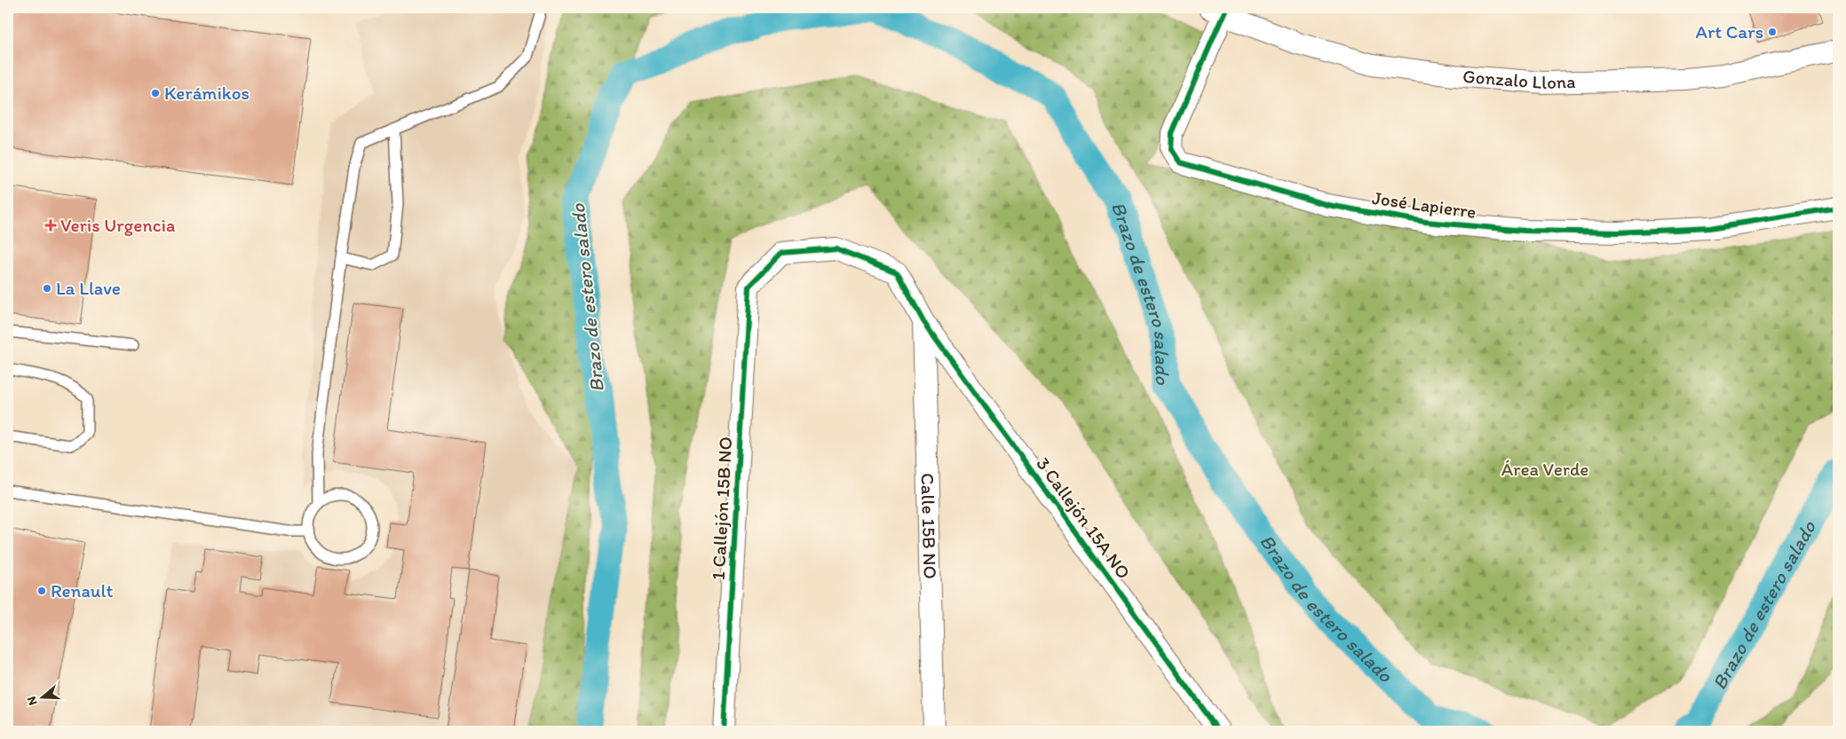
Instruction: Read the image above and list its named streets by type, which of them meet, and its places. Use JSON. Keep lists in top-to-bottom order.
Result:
{
  "streets": {
    "street": [
      "Gonzalo Llona",
      "José Lapierre",
      "1 Callejón 15B NO",
      "3 Callejón 15A NO",
      "Calle 15B NO"
    ]
  },
  "crossings": [
    ["Gonzalo Llona", "José Lapierre"],
    ["1 Callejón 15B NO", "3 Callejón 15A NO"],
    ["3 Callejón 15A NO", "Calle 15B NO"]
  ],
  "water": ["Brazo de estero salado"],
  "parks": ["Área Verde"],
  "places": {
    "other": [
      "Art Cars",
      "Kerámikos",
      "La Llave",
      "Renault"
    ],
    "health": ["Veris Urgencia"]
  },
  "north": "left"
}
